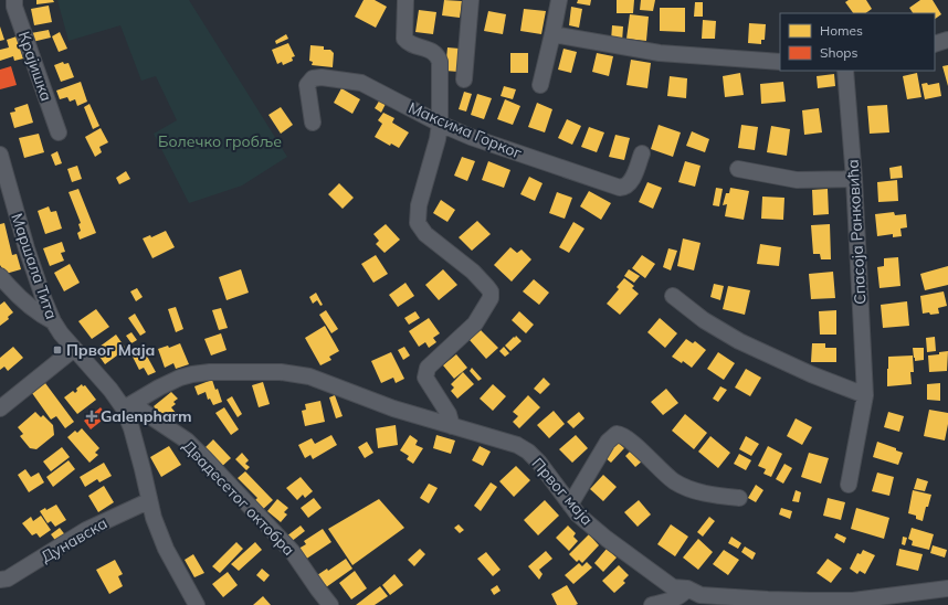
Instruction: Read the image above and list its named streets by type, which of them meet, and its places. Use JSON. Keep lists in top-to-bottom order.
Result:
{
  "streets": {
    "street": [
      "Крајишка",
      "Максима Горког",
      "Спасоја Ранковића",
      "Маршала Тита",
      "Првог маја",
      "Двадесетог октобра",
      "Дунавска"
    ]
  },
  "crossings": [
    ["Маршала Тита", "Првог маја"],
    ["Маршала Тита", "Двадесетог октобра"],
    ["Маршала Тита", "Дунавска"],
    ["Првог маја", "Двадесетог октобра"]
  ],
  "parks": ["Болечко гробље"],
  "places": {
    "transit": ["Првог Маја"],
    "health": ["Galenpharm"]
  },
  "legend": ["Homes", "Shops"]
}
